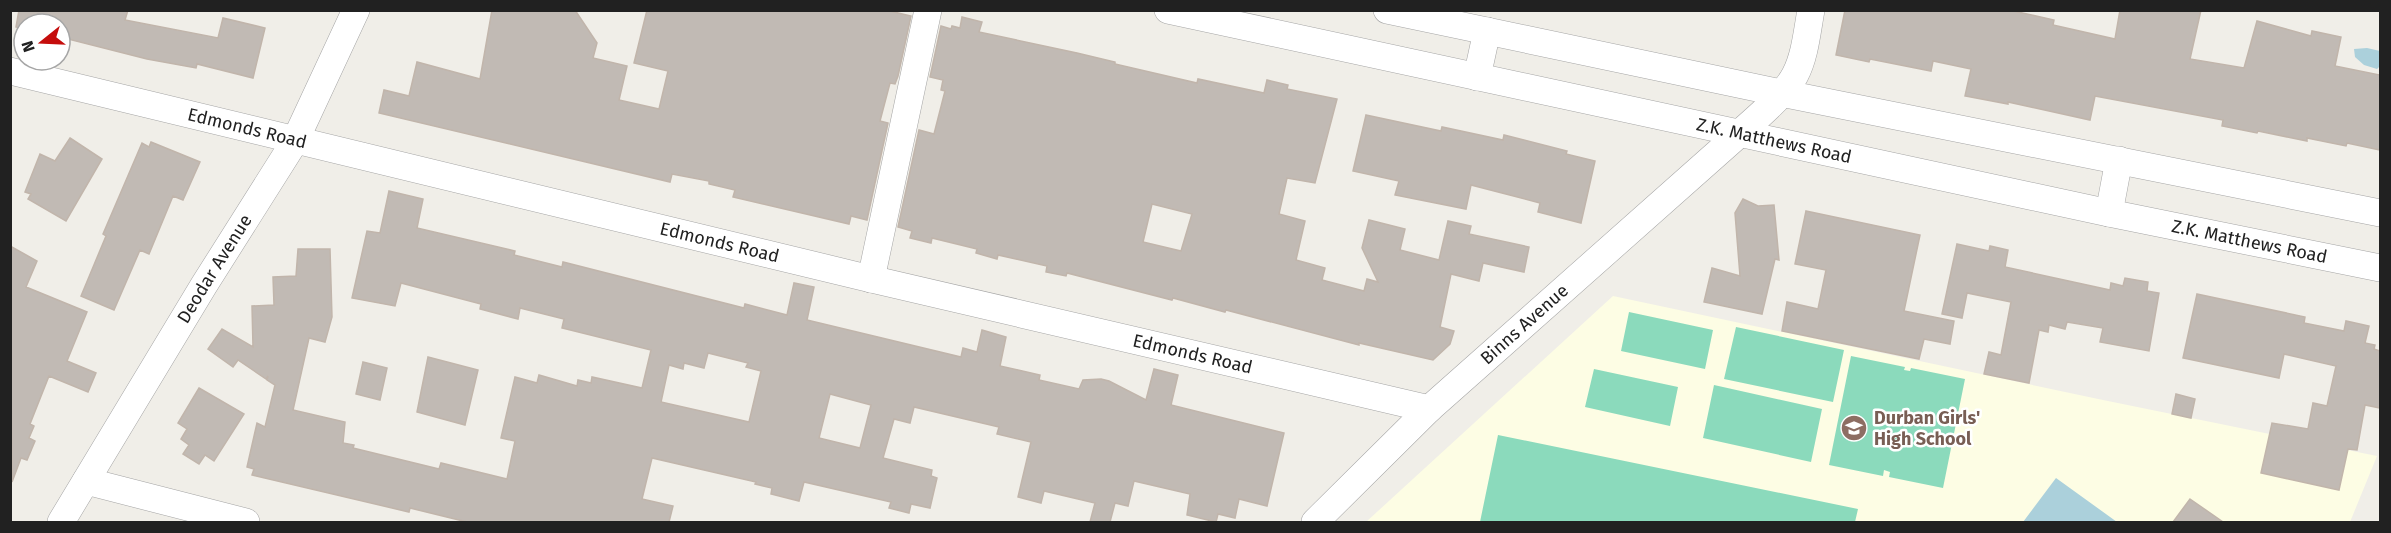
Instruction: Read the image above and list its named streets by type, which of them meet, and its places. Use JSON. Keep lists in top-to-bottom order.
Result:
{
  "streets": {
    "street": [
      "Edmonds Road",
      "Z.K. Matthews Road",
      "Deodar Avenue",
      "Binns Avenue"
    ]
  },
  "crossings": [
    ["Edmonds Road", "Deodar Avenue"],
    ["Edmonds Road", "Binns Avenue"],
    ["Z.K. Matthews Road", "Binns Avenue"]
  ],
  "places": {
    "school or university": ["Durban Girls' High School"]
  },
  "north": "left"
}
